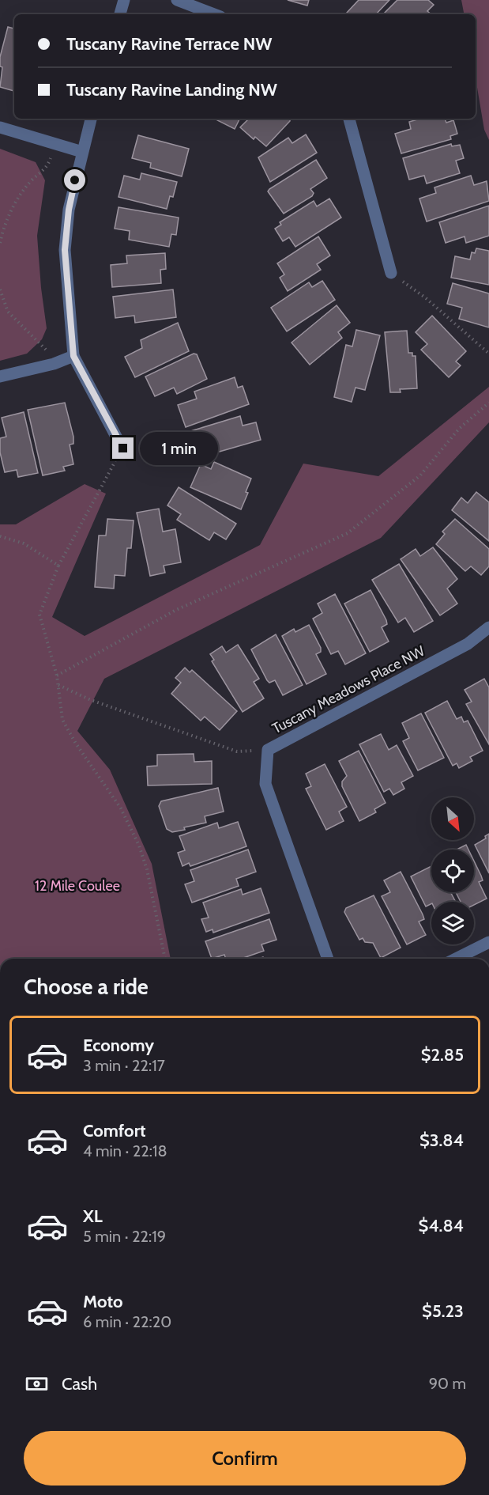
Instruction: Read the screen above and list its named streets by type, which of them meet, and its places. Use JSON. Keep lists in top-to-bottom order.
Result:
{
  "streets": {
    "street": ["Tuscany Meadows Place NW"]
  },
  "parks": ["12 Mile Coulee"],
  "north": "bottom right",
  "page": {
    "banner": ["Tuscany Ravine Terrace NW", "Tuscany Ravine Landing NW"],
    "bubble": "1 min",
    "heading": "Choose a ride",
    "list": [
      {
        "name": "Economy",
        "note": "3 min · 22:17",
        "value": "$2.85"
      },
      {
        "name": "Comfort",
        "note": "4 min · 22:18",
        "value": "$3.84"
      },
      {
        "name": "XL",
        "note": "5 min · 22:19",
        "value": "$4.84"
      },
      {
        "name": "Moto",
        "note": "6 min · 22:20",
        "value": "$5.23"
      }
    ],
    "pay": ["Cash", "90 m"],
    "buttons": "Confirm"
  }
}
